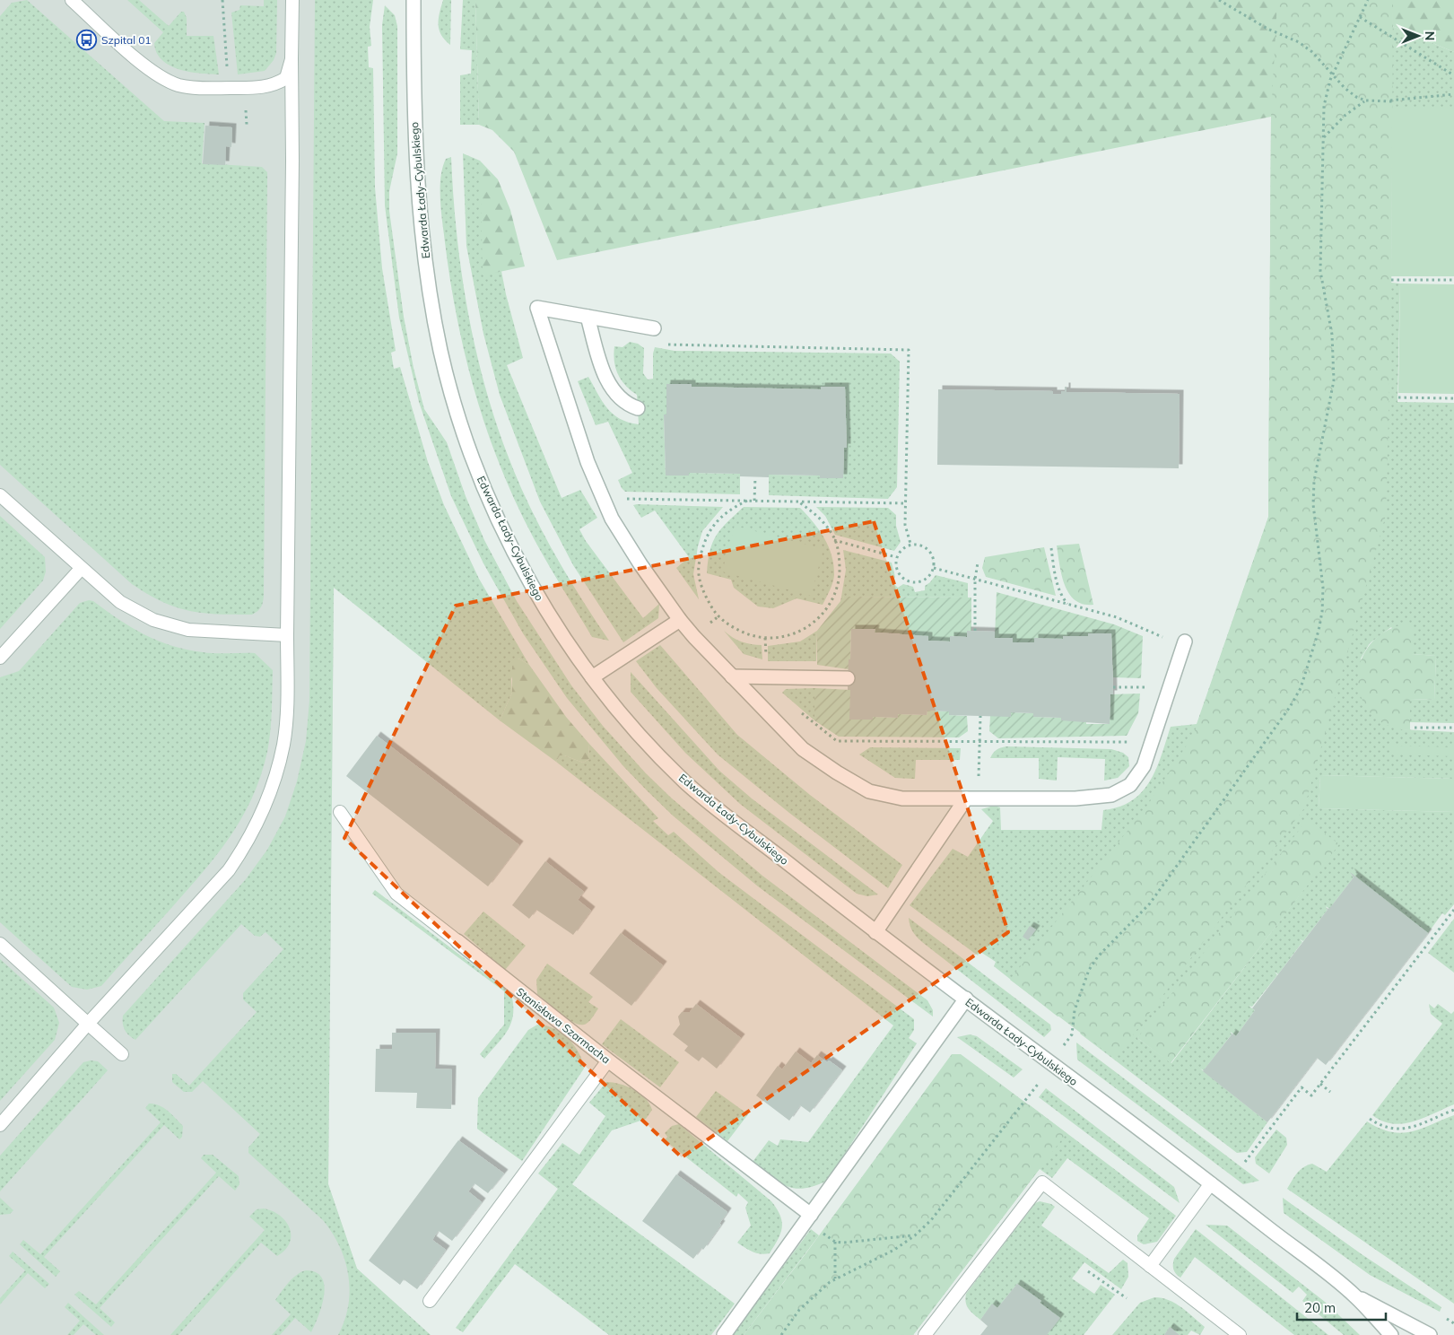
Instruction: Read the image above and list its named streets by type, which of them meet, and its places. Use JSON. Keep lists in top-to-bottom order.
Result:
{
  "streets": {
    "street": ["Edwarda Łady-Cybulskiego", "Stanisława Szarmacha"]
  },
  "places": {
    "bus stop": ["Szpital 01"]
  },
  "scale_bar": "20 m",
  "north": "right"
}
